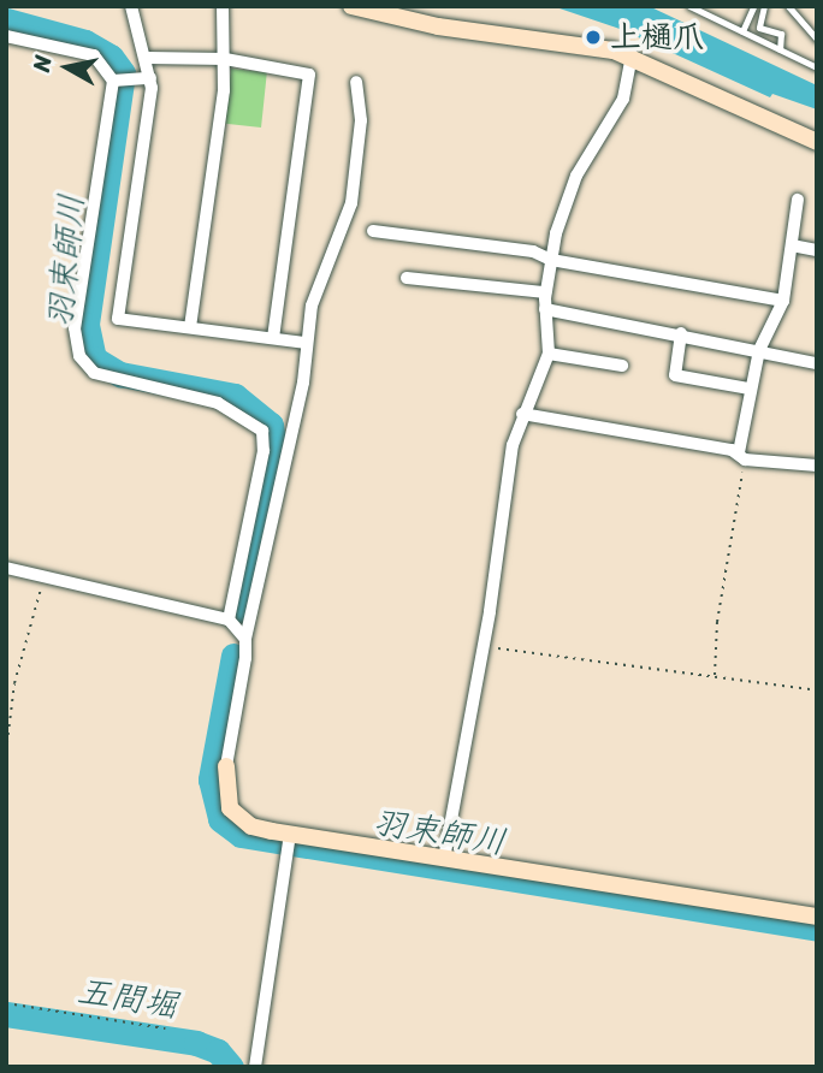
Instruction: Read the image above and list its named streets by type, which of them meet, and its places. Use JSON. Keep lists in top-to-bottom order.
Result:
{
  "water": ["羽束師川", "五間堀"],
  "places": ["上樋爪"],
  "north": "left"
}
